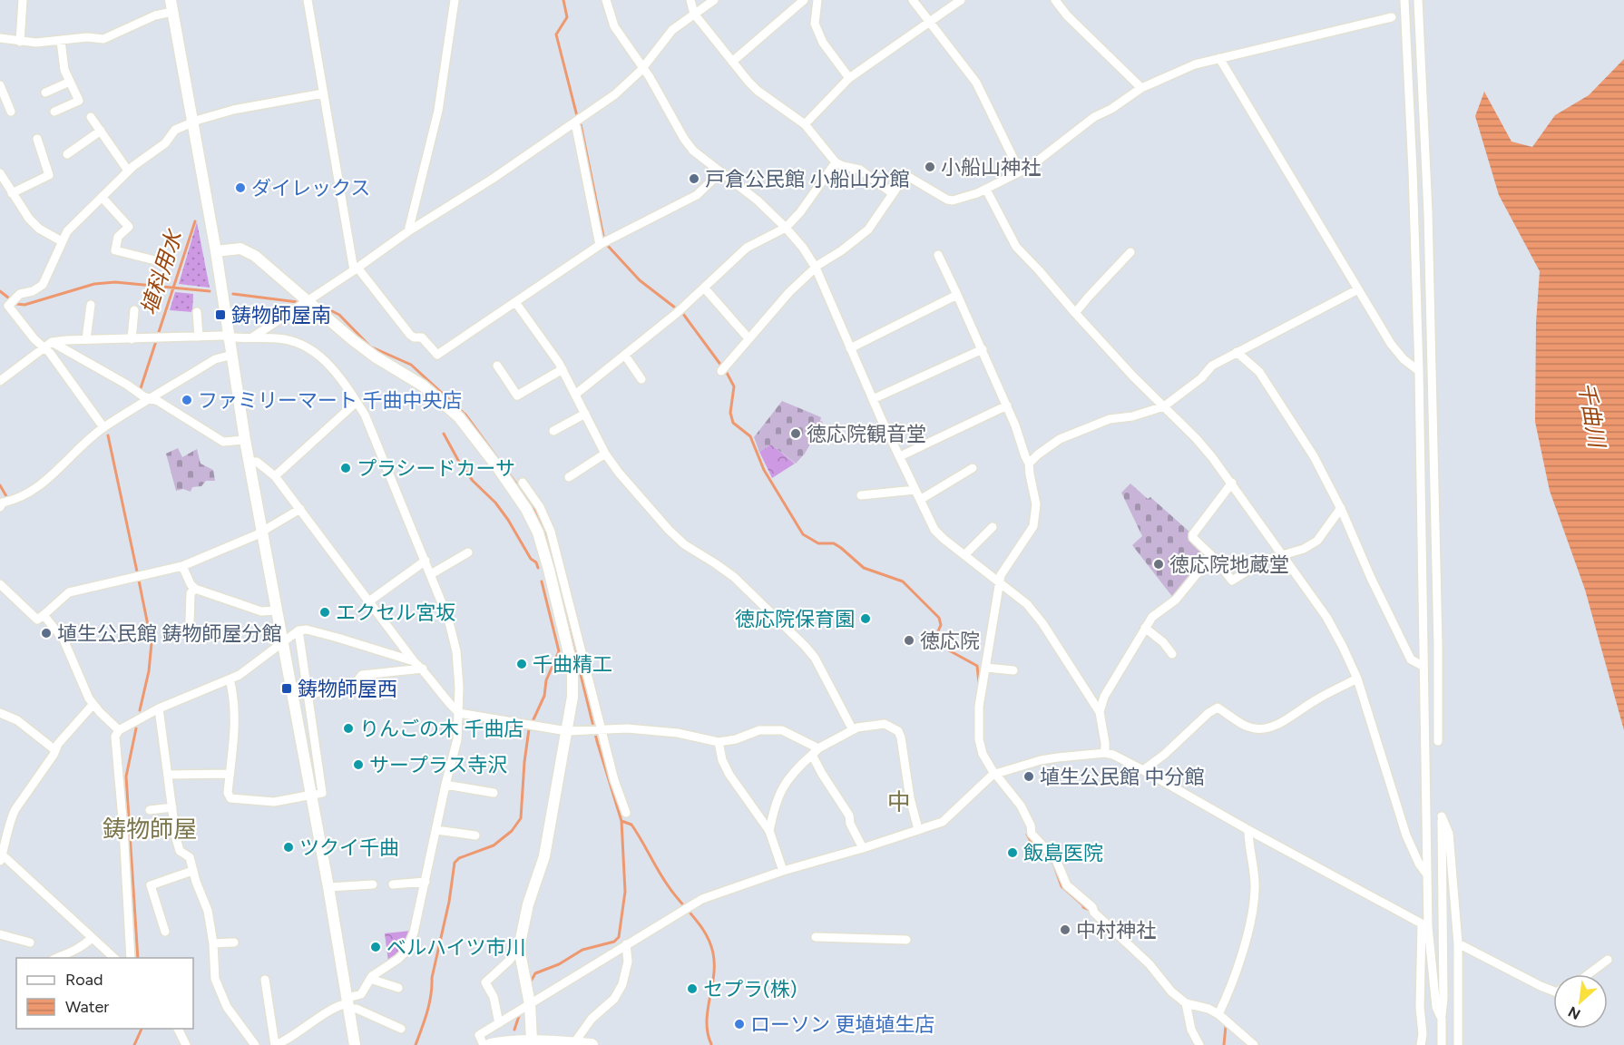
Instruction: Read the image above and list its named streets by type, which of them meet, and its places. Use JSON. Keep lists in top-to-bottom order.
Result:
{
  "districts": ["中", "鋳物師屋"],
  "water": ["埴科用水", "千曲川"],
  "places": {
    "other": [
      "小船山神社",
      "戸倉公民館 小船山分館",
      "ダイレックス",
      "ファミリーマート 千曲中央店",
      "徳応院観音堂",
      "プラシードカーサ",
      "徳応院地蔵堂",
      "エクセル宮坂",
      "徳応院保育園",
      "埴生公民館 鋳物師屋分館",
      "徳応院",
      "千曲精工",
      "りんごの木 千曲店",
      "サープラス寺沢",
      "埴生公民館 中分館",
      "ツクイ千曲",
      "飯島医院",
      "中村神社",
      "ベルハイツ市川",
      "セプラ(株)",
      "ローソン 更埴埴生店"
    ],
    "transit": ["鋳物師屋南", "鋳物師屋西"]
  },
  "legend": ["Road", "Water"],
  "north": "bottom left"
}
